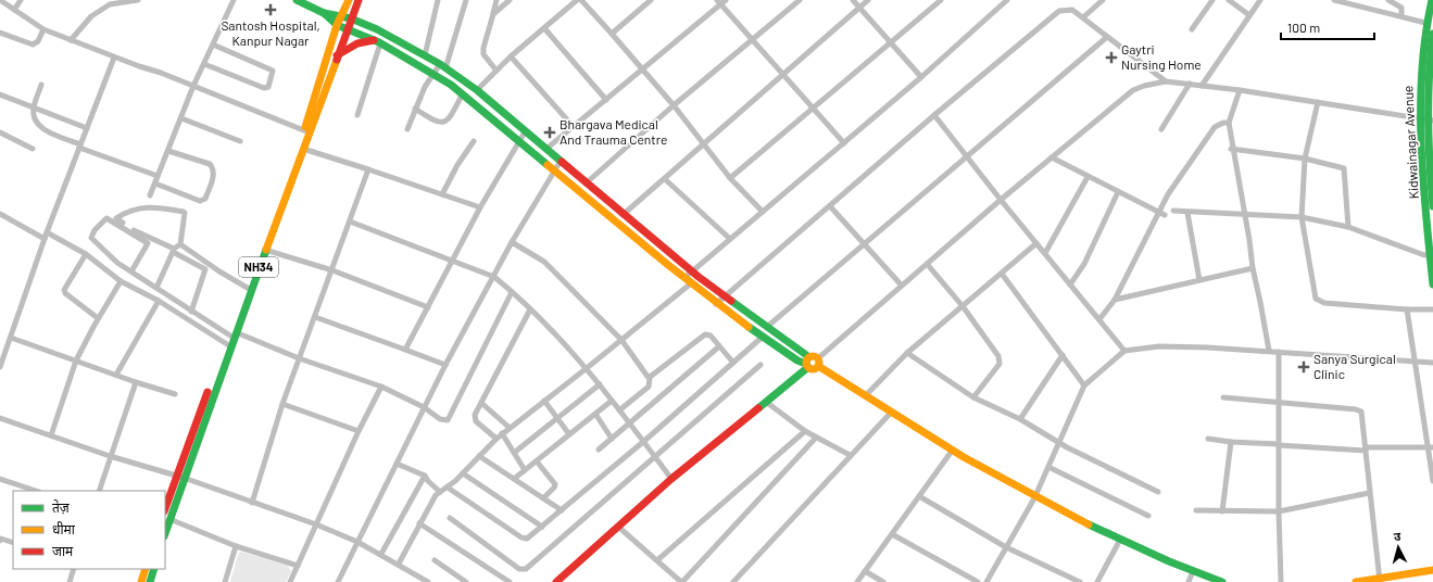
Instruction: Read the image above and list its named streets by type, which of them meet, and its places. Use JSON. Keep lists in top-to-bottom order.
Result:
{
  "streets": {
    "main road": ["Kidwainagar Avenue", "NH34"]
  },
  "places": {
    "health": [
      "Santosh Hospital, Kanpur Nagar",
      "Gaytri Nursing Home",
      "Bhargava Medical And Trauma Centre",
      "Sanya Surgical Clinic"
    ]
  },
  "legend": ["तेज़", "धीमा", "जाम"],
  "scale_bar": "100 m",
  "north": "top"
}
